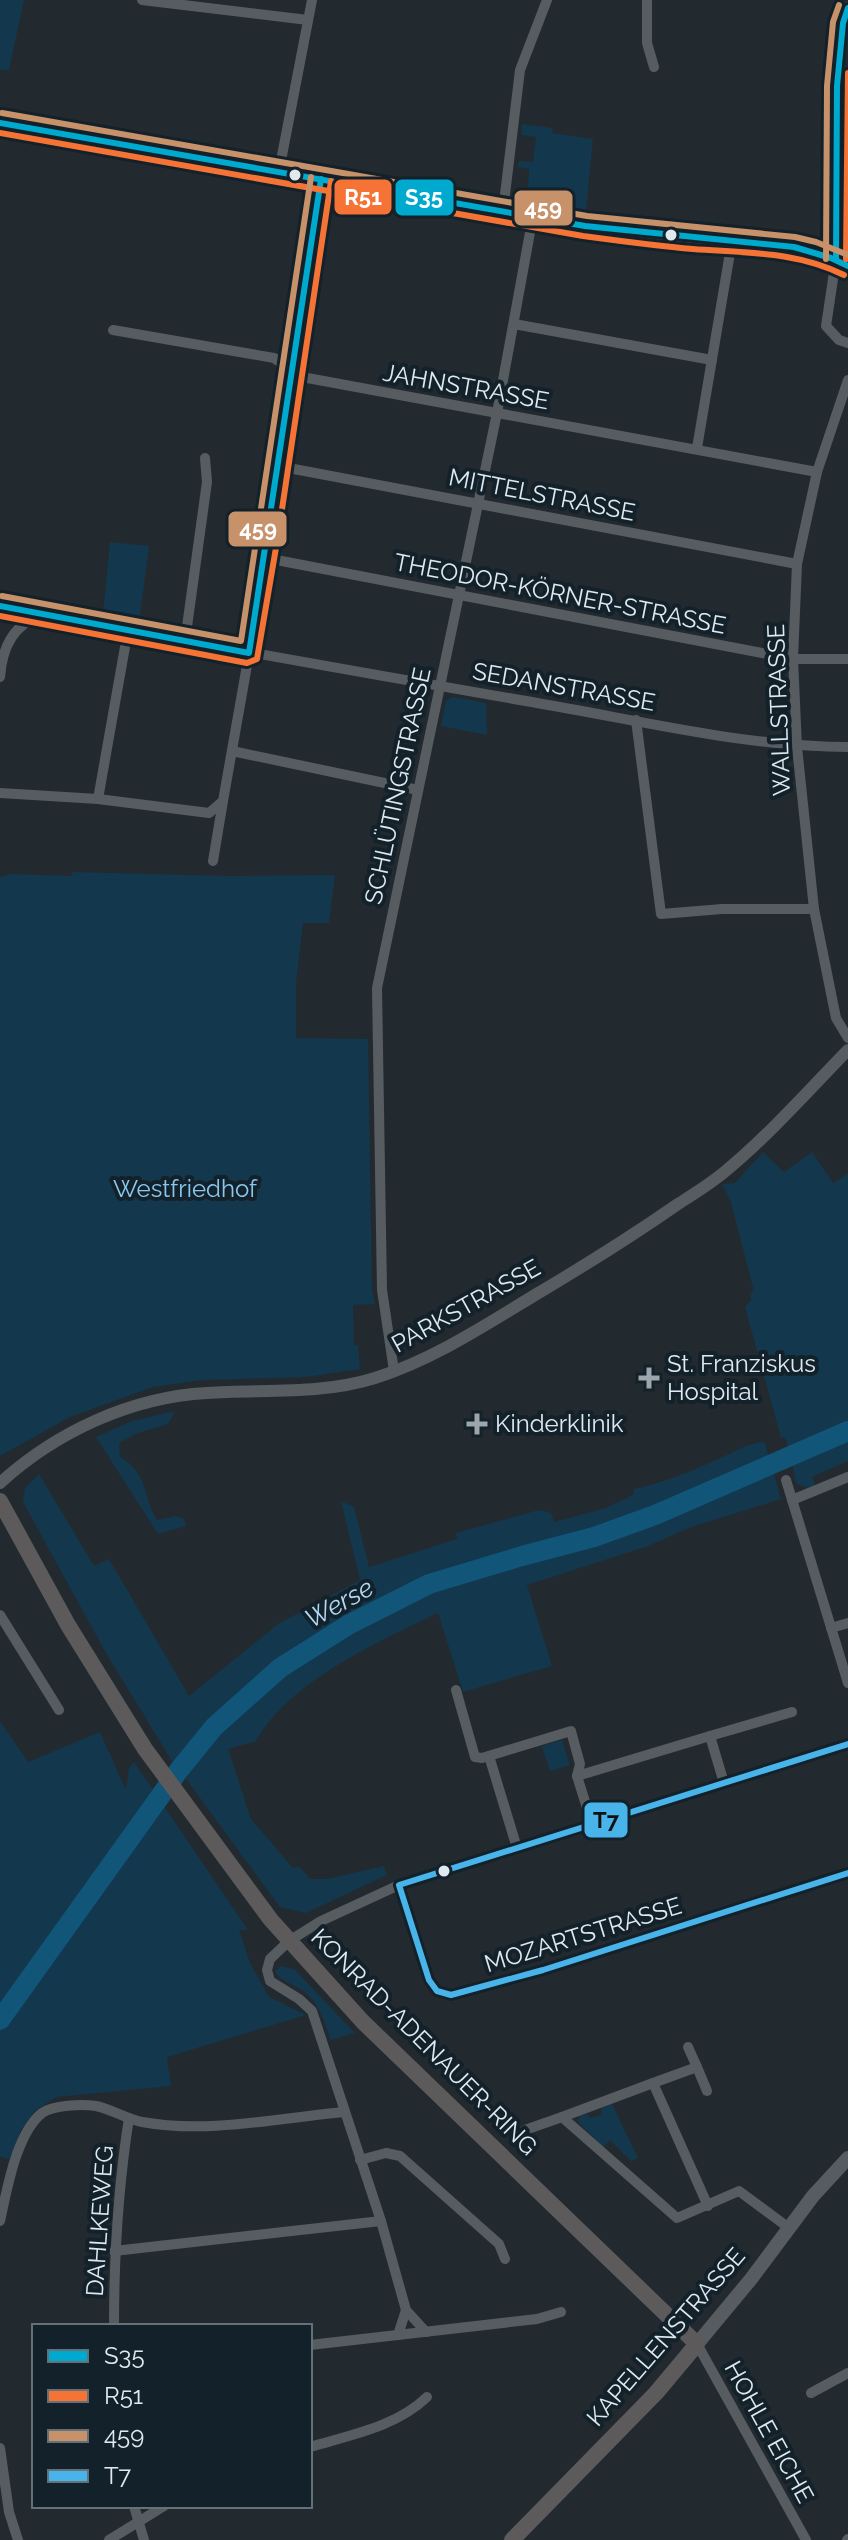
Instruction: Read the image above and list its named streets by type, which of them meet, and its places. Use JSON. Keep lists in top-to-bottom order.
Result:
{
  "streets": {
    "main road": ["KONRAD-ADENAUER-RING", "KAPELLENSTRASSE"],
    "street": [
      "JAHNSTRASSE",
      "MITTELSTRASSE",
      "THEODOR-KÖRNER-STRASSE",
      "SEDANSTRASSE",
      "WALLSTRASSE",
      "SCHLÜTINGSTRASSE",
      "PARKSTRASSE",
      "MOZARTSTRASSE",
      "DAHLKEWEG",
      "HOHLE EICHE"
    ]
  },
  "crossings": [
    ["JAHNSTRASSE", "WALLSTRASSE"],
    ["JAHNSTRASSE", "SCHLÜTINGSTRASSE"],
    ["MITTELSTRASSE", "WALLSTRASSE"],
    ["MITTELSTRASSE", "SCHLÜTINGSTRASSE"],
    ["THEODOR-KÖRNER-STRASSE", "WALLSTRASSE"],
    ["THEODOR-KÖRNER-STRASSE", "SCHLÜTINGSTRASSE"],
    ["SEDANSTRASSE", "WALLSTRASSE"],
    ["SEDANSTRASSE", "SCHLÜTINGSTRASSE"],
    ["SCHLÜTINGSTRASSE", "PARKSTRASSE"],
    ["KONRAD-ADENAUER-RING", "KAPELLENSTRASSE"],
    ["KONRAD-ADENAUER-RING", "HOHLE EICHE"],
    ["KAPELLENSTRASSE", "HOHLE EICHE"]
  ],
  "water": ["Werse"],
  "parks": ["Westfriedhof"],
  "places": {
    "health": ["St. Franziskus Hospital", "Kinderklinik"]
  },
  "lines": [
    "transit line 459",
    "transit line S35",
    "transit line R51",
    "transit line T7"
  ],
  "legend": [
    "S35",
    "R51",
    "459",
    "T7"
  ]
}
